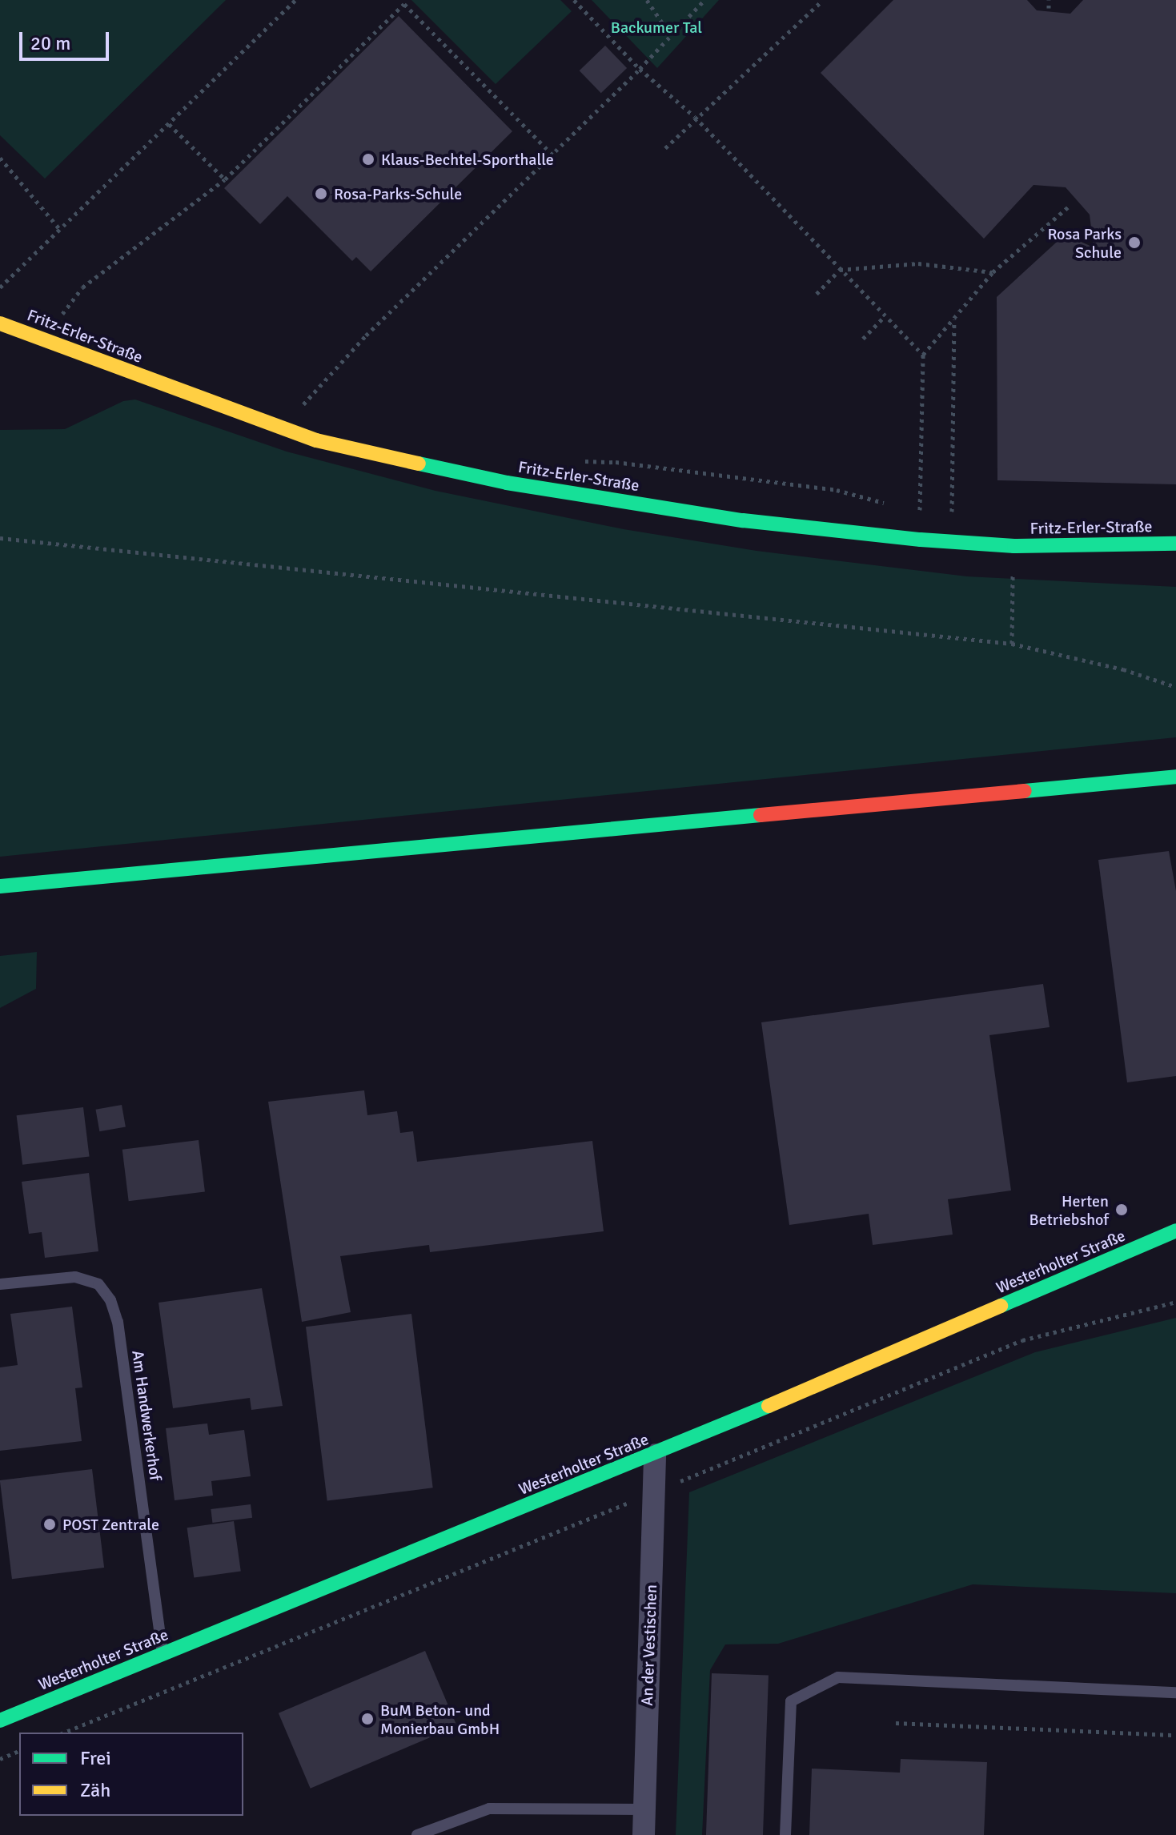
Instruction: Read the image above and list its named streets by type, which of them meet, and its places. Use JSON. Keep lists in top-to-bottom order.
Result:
{
  "streets": {
    "street": ["Fritz-Erler-Straße", "Westerholter Straße", "An der Vestischen"],
    "lane": ["Am Handwerkerhof"]
  },
  "crossings": [
    ["Westerholter Straße", "Am Handwerkerhof"],
    ["Westerholter Straße", "An der Vestischen"]
  ],
  "parks": ["Backumer Tal"],
  "places": [
    "Klaus-Bechtel-Sporthalle",
    "Rosa-Parks-Schule",
    "Rosa Parks Schule",
    "Herten Betriebshof",
    "POST Zentrale",
    "BuM Beton- und Monierbau GmbH"
  ],
  "legend": ["Frei", "Zäh"],
  "scale_bar": "20 m"
}
